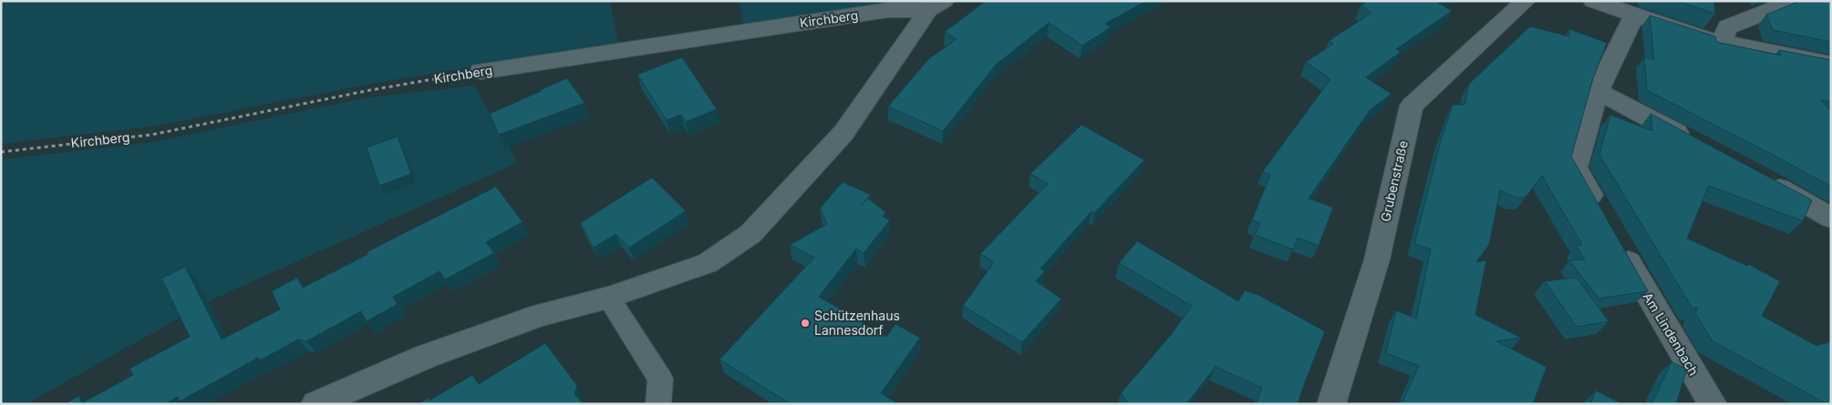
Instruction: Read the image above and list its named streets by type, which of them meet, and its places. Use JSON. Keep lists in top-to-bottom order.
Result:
{
  "streets": {
    "street": ["Kirchberg", "Grubenstraße", "Am Lindenbach"]
  },
  "places": ["Schützenhaus Lannesdorf"]
}
